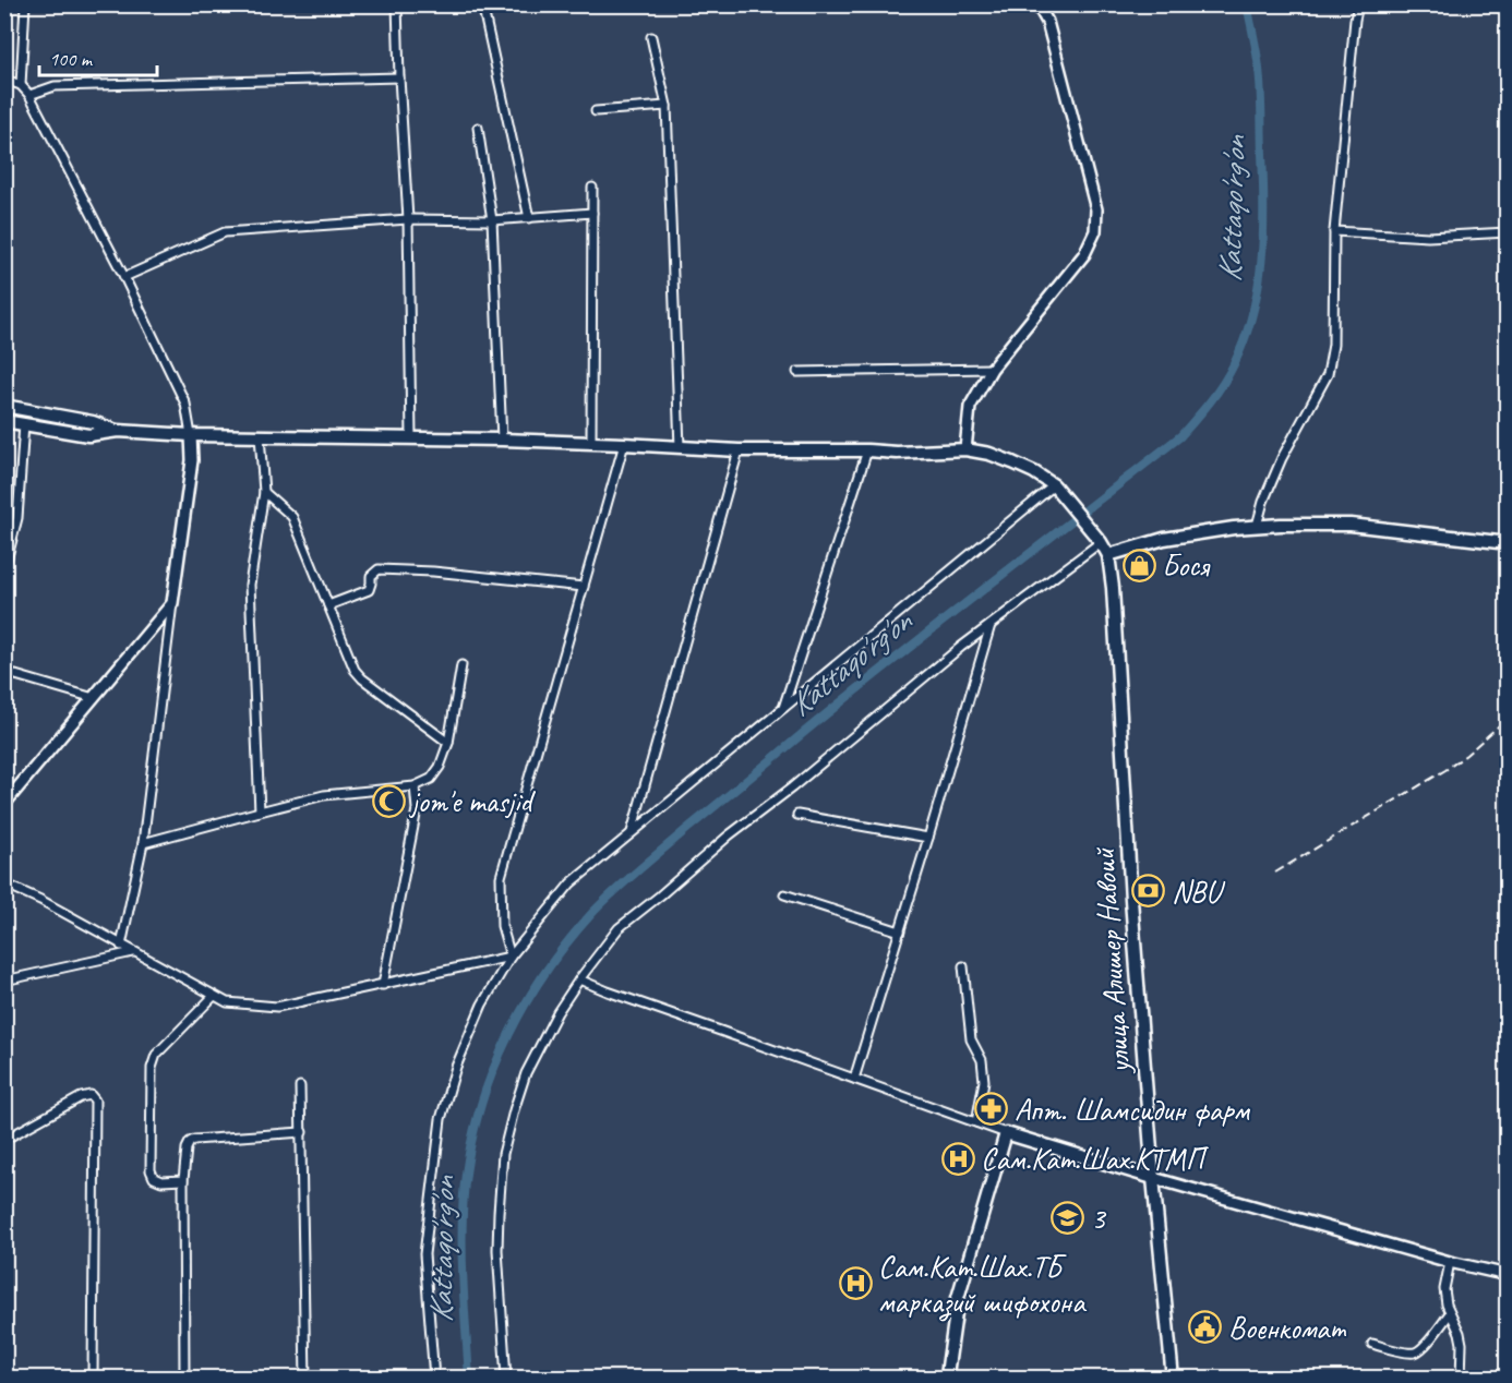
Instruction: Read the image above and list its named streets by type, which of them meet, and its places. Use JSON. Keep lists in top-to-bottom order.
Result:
{
  "streets": {
    "main road": ["улица Алишер Навоий"]
  },
  "water": ["Kattaqo'rg'on"],
  "places": {
    "shop": ["Бося"],
    "mosque": ["jom'e masjid"],
    "bank": ["NBU"],
    "pharmacy": ["Апт. Шамсидин фарм"],
    "hospital": ["Сам.Кат.Шах.КТМП", "Сам.Кат.Шах.ТБ марказий шифохона"],
    "school or university": ["3"],
    "public building": ["Военкомат"]
  },
  "scale_bar": "100 m"
}
